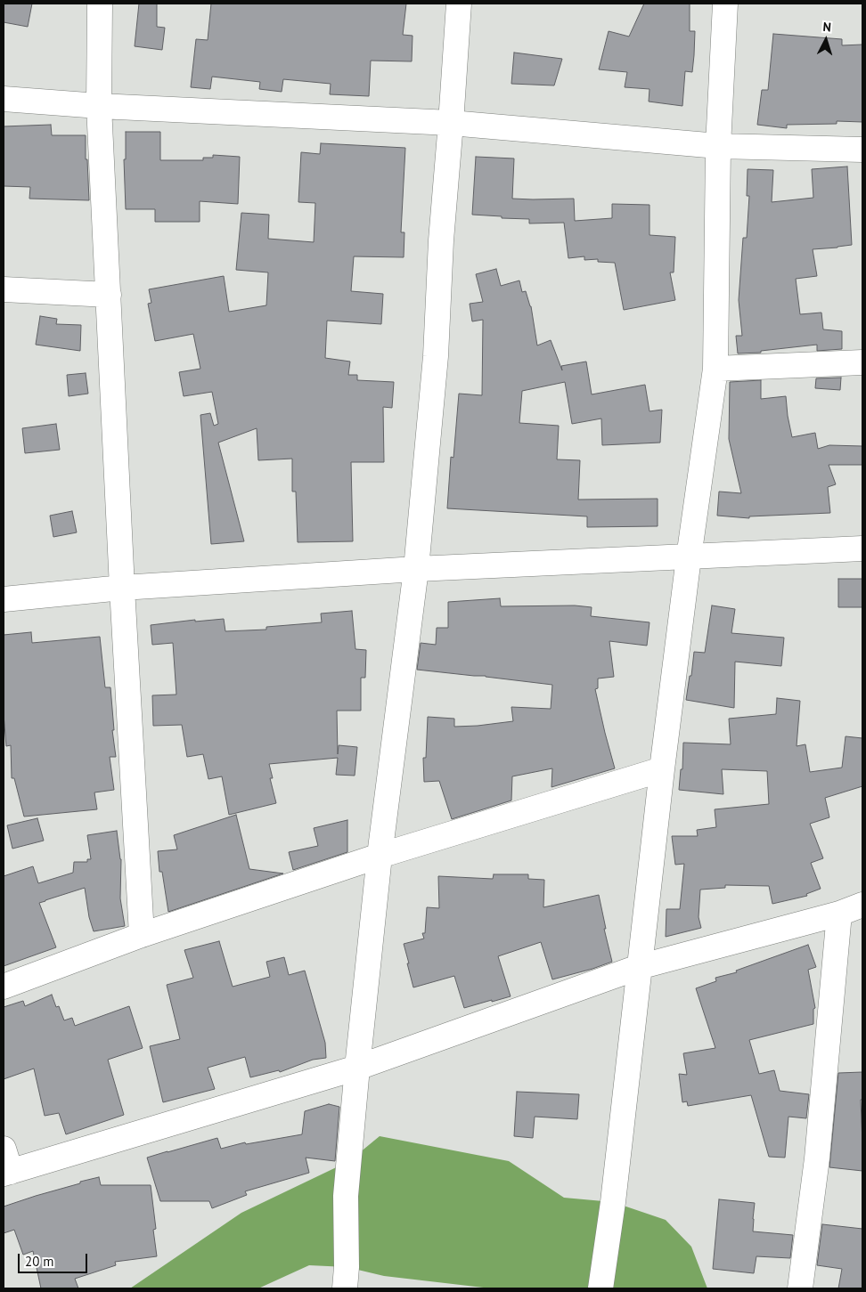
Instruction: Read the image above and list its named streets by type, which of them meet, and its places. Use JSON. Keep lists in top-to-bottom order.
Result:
{
  "scale_bar": "20 m",
  "north": "top"
}
